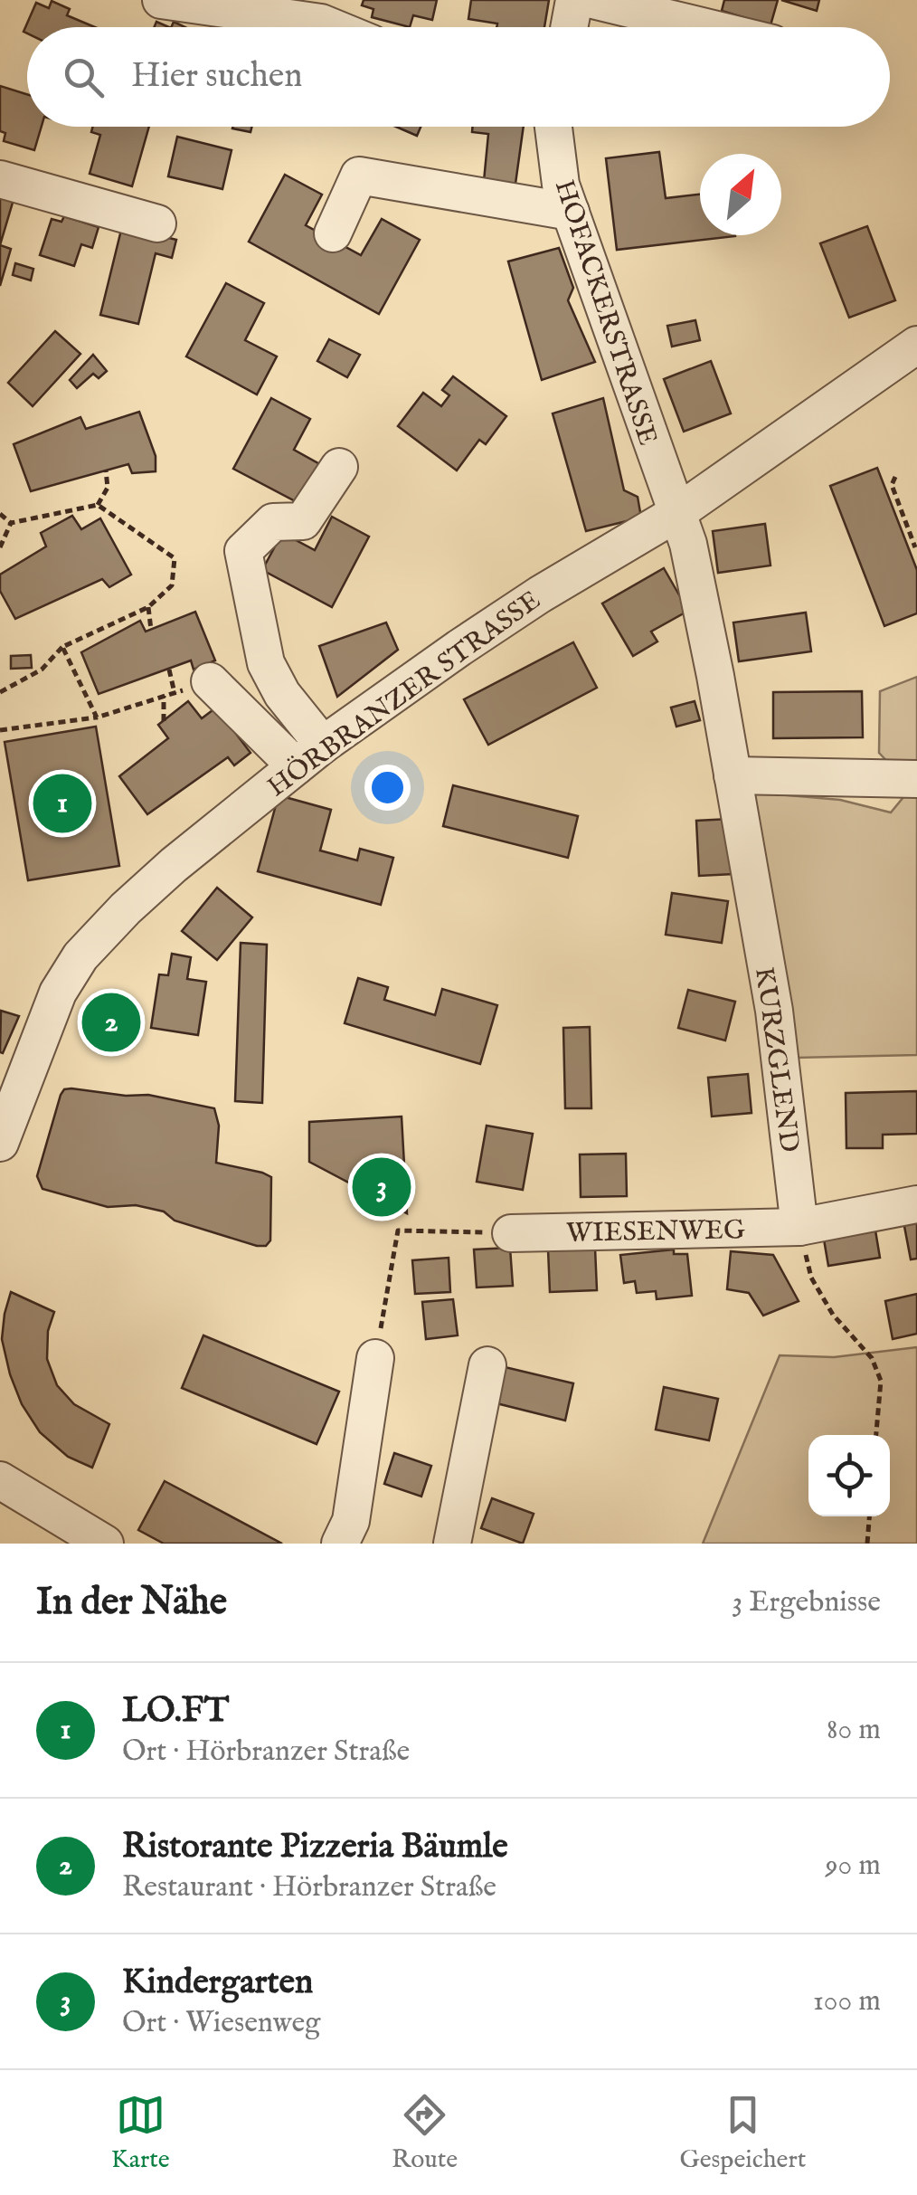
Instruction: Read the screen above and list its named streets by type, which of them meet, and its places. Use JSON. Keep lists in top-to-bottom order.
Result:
{
  "streets": {
    "street": [
      "HOFACKERSTRASSE",
      "HÖRBRANZER STRASSE",
      "KURZGLEND",
      "WIESENWEG"
    ]
  },
  "crossings": [
    ["HOFACKERSTRASSE", "HÖRBRANZER STRASSE"],
    ["HOFACKERSTRASSE", "KURZGLEND"],
    ["HÖRBRANZER STRASSE", "KURZGLEND"],
    ["KURZGLEND", "WIESENWEG"]
  ],
  "north": "top right",
  "page": {
    "search": "Hier suchen",
    "pins": ["1", "2", "3"],
    "heading": ["In der Nähe", "3 Ergebnisse"],
    "list": [
      {
        "mark": "1",
        "name": "LO.FT",
        "note": "Ort · Hörbranzer Straße",
        "value": "80 m"
      },
      {
        "mark": "2",
        "name": "Ristorante Pizzeria Bäumle",
        "note": "Restaurant · Hörbranzer Straße",
        "value": "90 m"
      },
      {
        "mark": "3",
        "name": "Kindergarten",
        "note": "Ort · Wiesenweg",
        "value": "100 m"
      }
    ],
    "nav": ["Karte", "Route", "Gespeichert"]
  }
}
